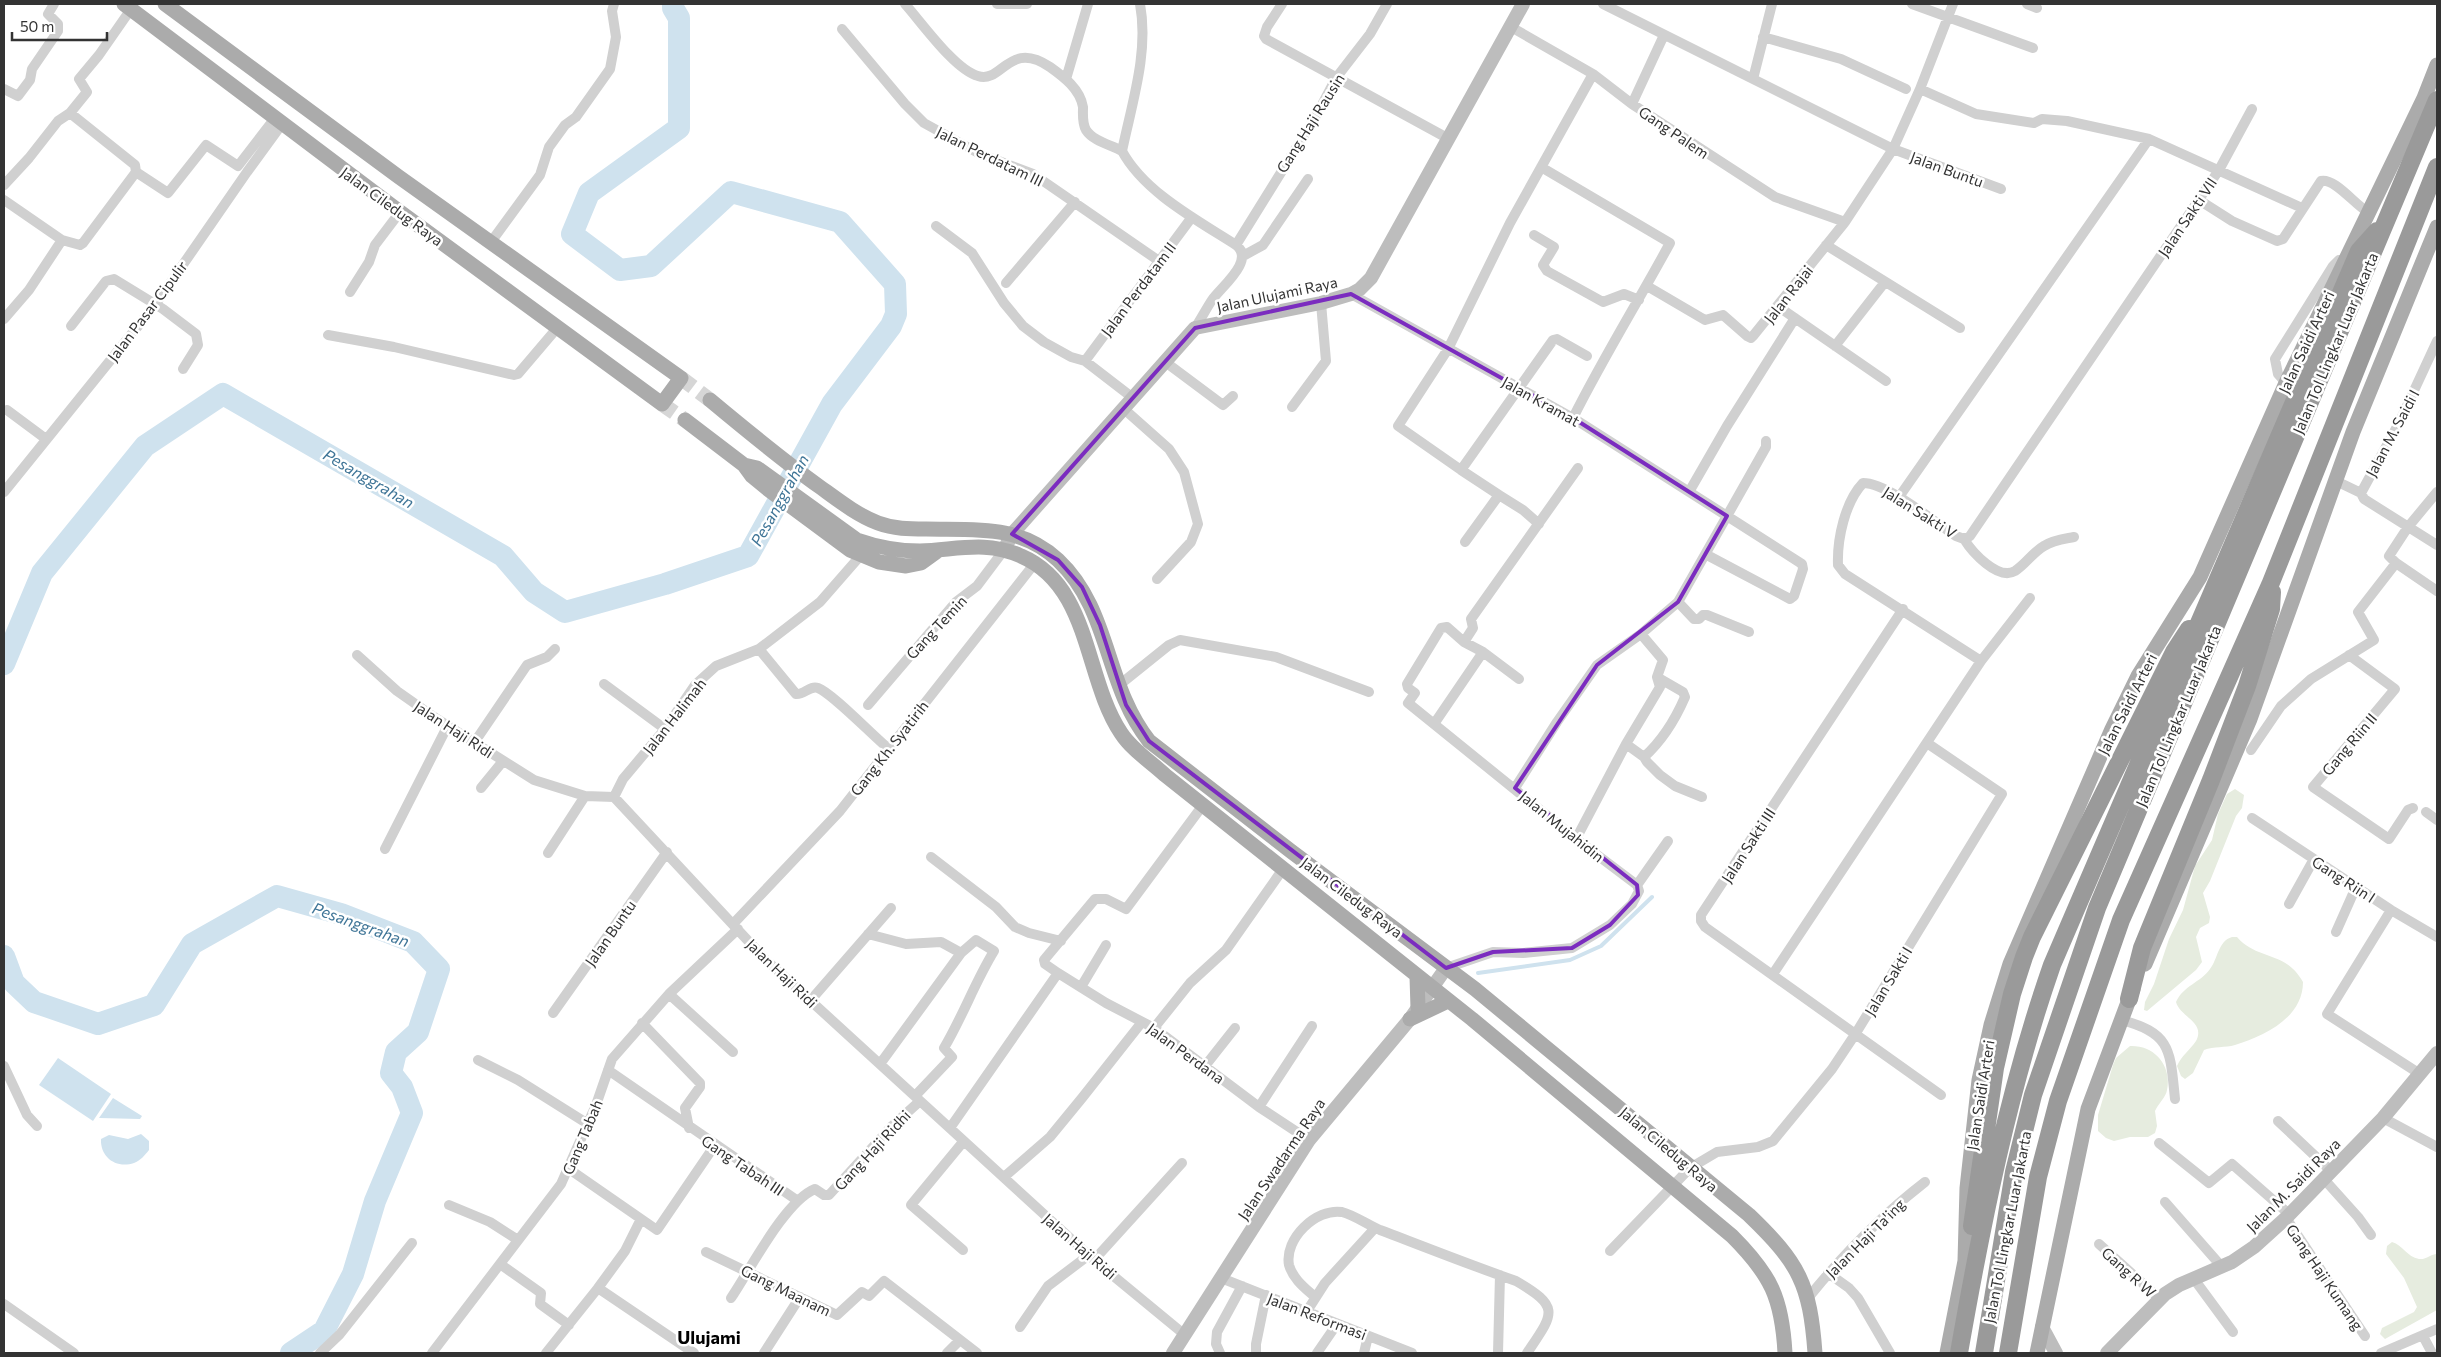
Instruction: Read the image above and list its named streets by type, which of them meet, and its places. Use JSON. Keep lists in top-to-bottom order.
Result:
{
  "streets": {
    "highway": ["Jalan Tol Lingkar Luar Jakarta"],
    "main road": ["Jalan Ciledug Raya", "Jalan Saidi Arteri"],
    "street": [
      "Gang Haji Rausin",
      "Gang Palem",
      "Jalan Perdatam III",
      "Jalan Buntu",
      "Jalan Sakti VII",
      "Jalan Perdatam II",
      "Jalan Ulujami Raya",
      "Jalan Rajai",
      "Jalan Pasar Cipulir",
      "Jalan Kramat",
      "Jalan M. Saidi I",
      "Jalan Sakti V",
      "Gang Temin",
      "Jalan Halimah",
      "Jalan Haji Ridi",
      "Gang Riin II",
      "Gang Kh. Syatirih",
      "Jalan Mujahidin",
      "Jalan Sakti III",
      "Gang Riin I",
      "Jalan Sakti I",
      "Jalan Perdana",
      "Gang Tabah",
      "Gang Haji Ridhi",
      "Jalan Swadarma Raya",
      "Gang Tabah III",
      "Jalan M. Saidi Raya",
      "Jalan Haji Ta'ing",
      "Gang R W",
      "Gang Haji Kumang",
      "Gang Maanam",
      "Jalan Reformasi"
    ]
  },
  "crossings": [
    ["Gang Palem", "Jalan Ulujami Raya"],
    ["Gang Palem", "Jalan Rajai"],
    ["Jalan Perdatam III", "Jalan Perdatam II"],
    ["Jalan Buntu", "Jalan Rajai"],
    ["Jalan Buntu", "Jalan Haji Ridi"],
    ["Jalan Ciledug Raya", "Jalan Pasar Cipulir"],
    ["Jalan Ciledug Raya", "Gang Temin"],
    ["Jalan Ciledug Raya", "Jalan Halimah"],
    ["Jalan Ciledug Raya", "Gang Kh. Syatirih"],
    ["Jalan Ciledug Raya", "Jalan Sakti I"],
    ["Jalan Ciledug Raya", "Jalan Swadarma Raya"],
    ["Jalan Ciledug Raya", "Jalan Haji Ta'ing"],
    ["Jalan Sakti VII", "Jalan Rajai"],
    ["Jalan Sakti VII", "Jalan Sakti V"],
    ["Jalan Ulujami Raya", "Jalan Kramat"],
    ["Jalan Kramat", "Jalan Mujahidin"],
    ["Jalan Sakti V", "Jalan Sakti III"],
    ["Jalan Halimah", "Jalan Haji Ridi"],
    ["Jalan Haji Ridi", "Gang Kh. Syatirih"],
    ["Jalan Haji Ridi", "Gang Tabah"],
    ["Jalan Haji Ridi", "Gang Haji Ridhi"],
    ["Jalan Haji Ridi", "Jalan Swadarma Raya"],
    ["Gang Kh. Syatirih", "Gang Tabah"],
    ["Jalan Sakti III", "Jalan Sakti I"],
    ["Jalan Perdana", "Jalan Swadarma Raya"],
    ["Gang Tabah", "Gang Tabah III"],
    ["Gang Haji Ridhi", "Gang Tabah III"],
    ["Gang Haji Ridhi", "Gang Maanam"],
    ["Jalan Swadarma Raya", "Jalan Reformasi"],
    ["Jalan M. Saidi Raya", "Gang R W"],
    ["Jalan M. Saidi Raya", "Gang Haji Kumang"]
  ],
  "districts": ["Ulujami"],
  "water": ["Pesanggrahan"],
  "scale_bar": "50 m"
}
